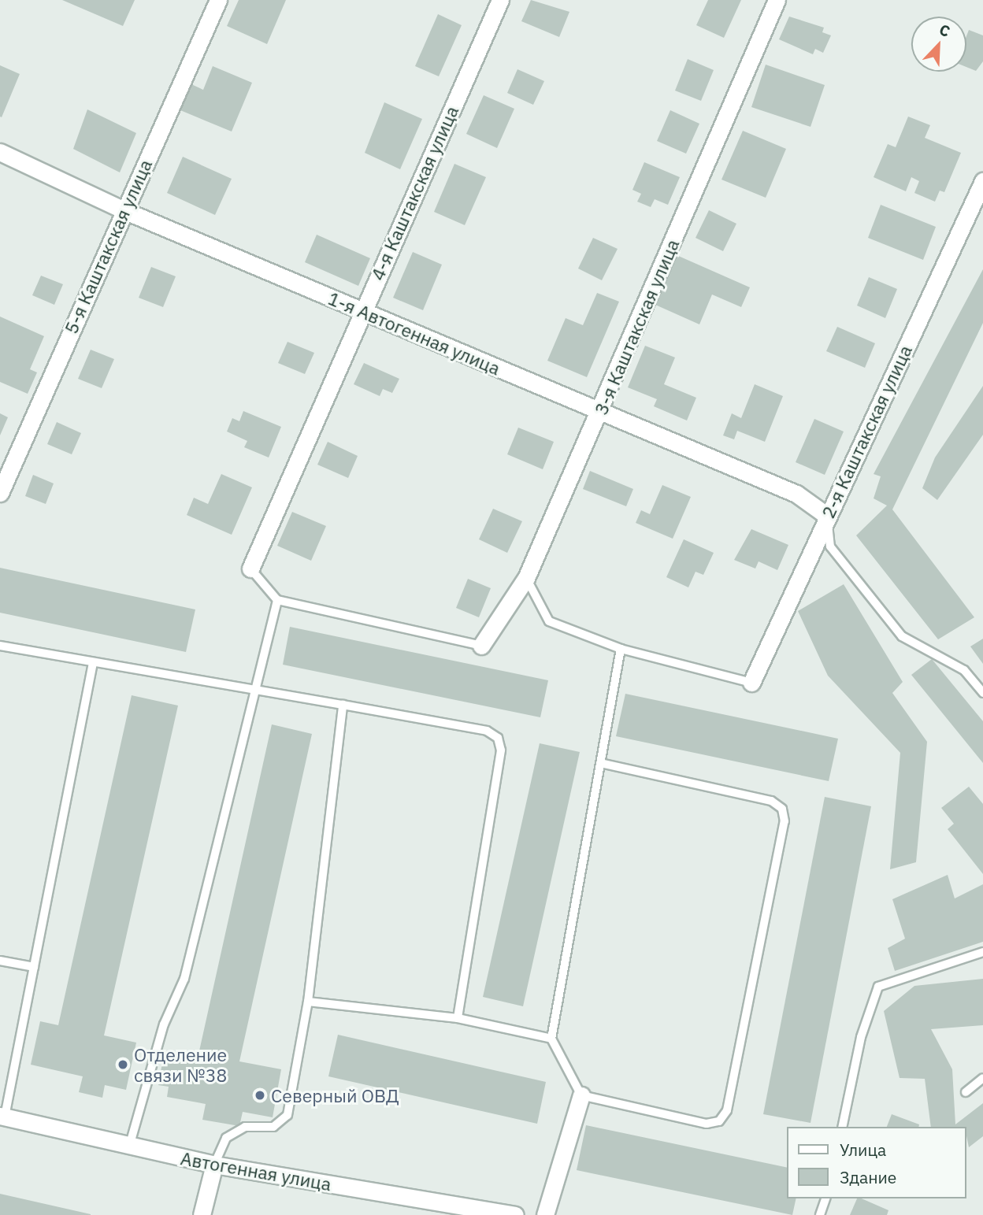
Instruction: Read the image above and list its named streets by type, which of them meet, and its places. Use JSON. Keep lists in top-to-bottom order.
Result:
{
  "streets": {
    "street": [
      "4-я Каштакская улица",
      "5-я Каштакская улица",
      "3-я Каштакская улица",
      "1-я Автогенная улица",
      "2-я Каштакская улица",
      "Автогенная улица"
    ]
  },
  "crossings": [
    ["4-я Каштакская улица", "1-я Автогенная улица"],
    ["5-я Каштакская улица", "1-я Автогенная улица"],
    ["3-я Каштакская улица", "1-я Автогенная улица"],
    ["1-я Автогенная улица", "2-я Каштакская улица"]
  ],
  "places": ["Отделение связи №38", "Северный ОВД"],
  "legend": ["Улица", "Здание"],
  "north": "top right"
}
